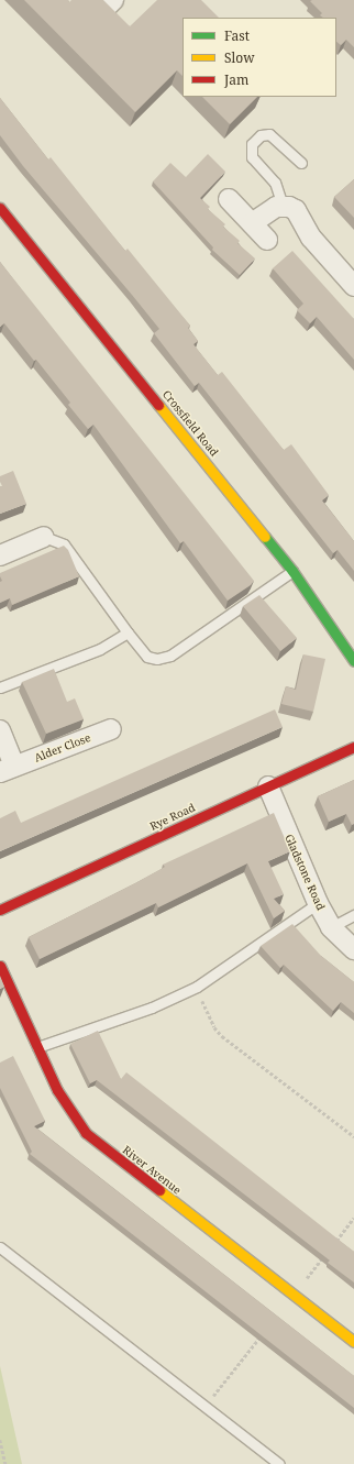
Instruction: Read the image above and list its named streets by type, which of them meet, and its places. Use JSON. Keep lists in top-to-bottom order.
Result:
{
  "streets": {
    "street": [
      "Crossfield Road",
      "Alder Close",
      "Rye Road",
      "Gladstone Road",
      "River Avenue"
    ]
  },
  "crossings": [
    ["Rye Road", "Gladstone Road"]
  ],
  "legend": ["Fast", "Slow", "Jam"]
}
